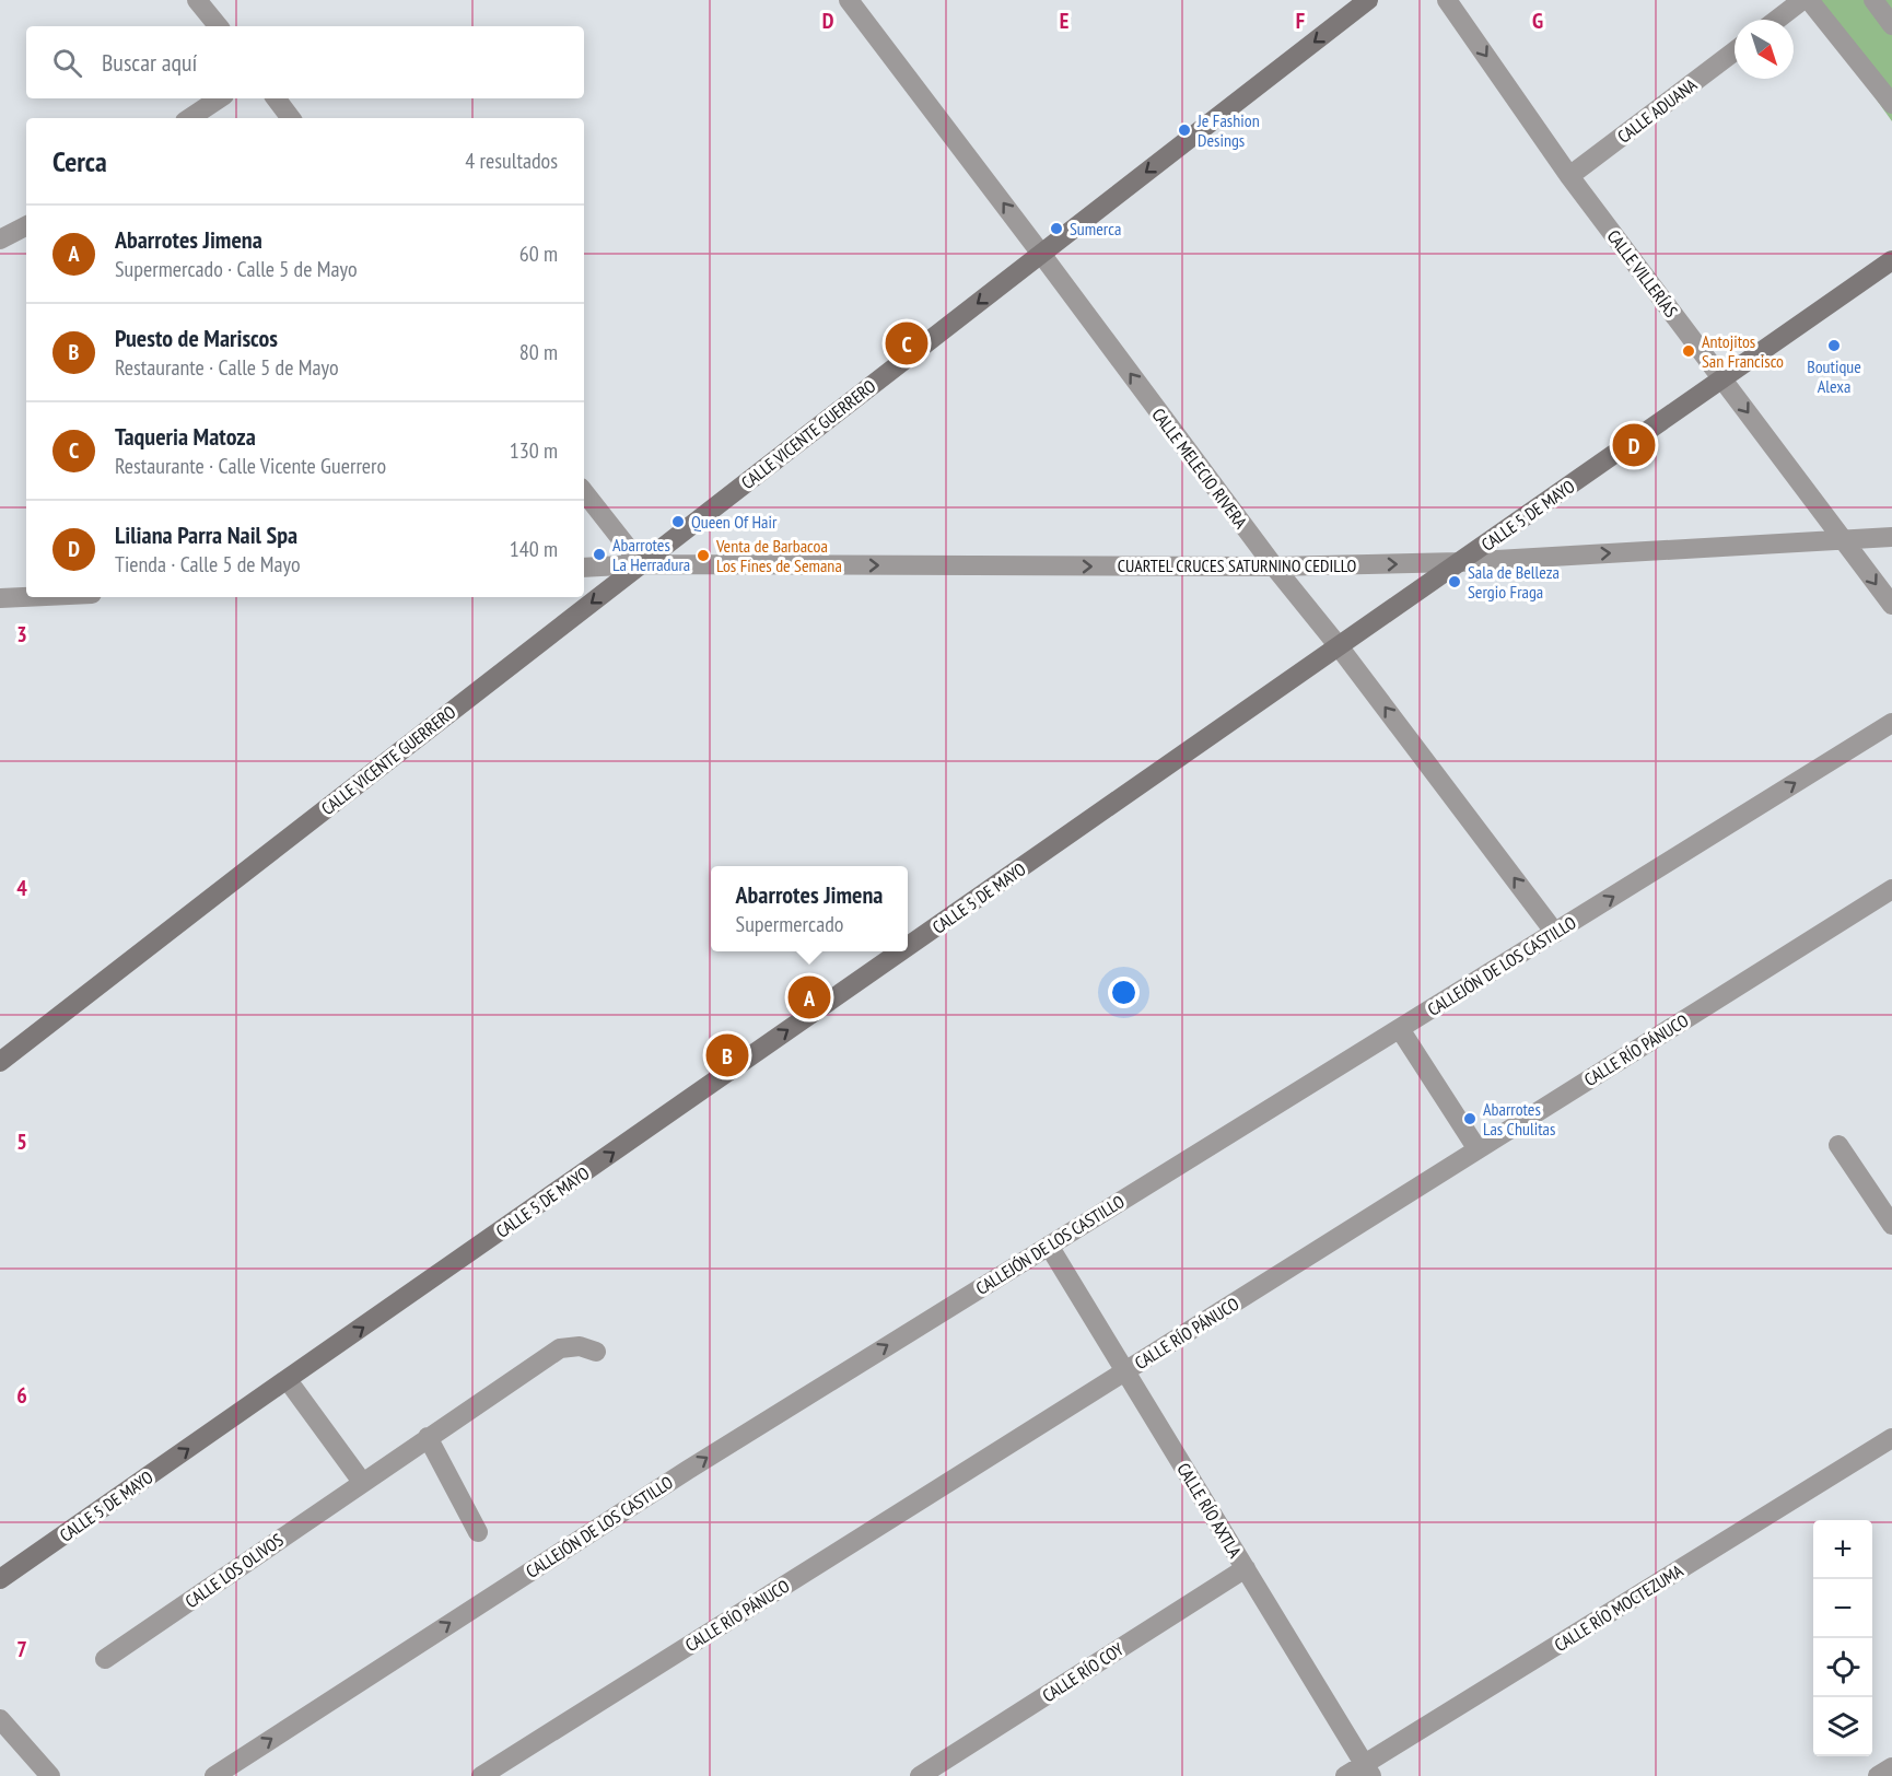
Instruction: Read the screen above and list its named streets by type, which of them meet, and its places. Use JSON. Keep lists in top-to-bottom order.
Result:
{
  "streets": {
    "street": [
      "CALLE ADUANA",
      "CALLE VILLERÍAS",
      "CALLE VICENTE GUERRERO",
      "CALLE MELECIO RIVERA",
      "CALLE 5 DE MAYO",
      "CUARTEL CRUCES SATURNINO CEDILLO",
      "CALLEJÓN DE LOS CASTILLO",
      "CALLE RÍO PÁNUCO",
      "CALLE RÍO AXTLA",
      "CALLE LOS OLIVOS",
      "CALLE RÍO MOCTEZUMA",
      "CALLE RÍO COY"
    ]
  },
  "crossings": [
    ["CALLE ADUANA", "CALLE VILLERÍAS"],
    ["CALLE VILLERÍAS", "CALLE 5 DE MAYO"],
    ["CALLE VILLERÍAS", "CUARTEL CRUCES SATURNINO CEDILLO"],
    ["CALLE VICENTE GUERRERO", "CALLE MELECIO RIVERA"],
    ["CALLE VICENTE GUERRERO", "CUARTEL CRUCES SATURNINO CEDILLO"],
    ["CALLE MELECIO RIVERA", "CALLE 5 DE MAYO"],
    ["CALLE MELECIO RIVERA", "CUARTEL CRUCES SATURNINO CEDILLO"],
    ["CALLE MELECIO RIVERA", "CALLEJÓN DE LOS CASTILLO"],
    ["CALLE 5 DE MAYO", "CUARTEL CRUCES SATURNINO CEDILLO"],
    ["CALLEJÓN DE LOS CASTILLO", "CALLE RÍO AXTLA"],
    ["CALLE RÍO PÁNUCO", "CALLE RÍO AXTLA"],
    ["CALLE RÍO AXTLA", "CALLE RÍO MOCTEZUMA"],
    ["CALLE RÍO AXTLA", "CALLE RÍO COY"]
  ],
  "one_way": [
    "CALLE VILLERÍAS",
    "CALLE VICENTE GUERRERO",
    "CALLE MELECIO RIVERA",
    "CALLE 5 DE MAYO",
    "CUARTEL CRUCES SATURNINO CEDILLO",
    "CALLEJÓN DE LOS CASTILLO"
  ],
  "places": [
    "Je Fashion Desings",
    "Sumerca",
    "Boutique Alexa",
    "Antojitos San Francisco",
    "Queen Of Hair",
    "Abarrotes La Herradura",
    "Venta de Barbacoa Los Fines de Semana",
    "Sala de Belleza Sergio Fraga",
    "Abarrotes Las Chulitas"
  ],
  "north": "bottom right",
  "page": {
    "search": "Buscar aquí",
    "heading": ["Cerca", "4 resultados"],
    "list": [
      {
        "mark": "A",
        "name": "Abarrotes Jimena",
        "note": "Supermercado · Calle 5 de Mayo",
        "value": "60 m"
      },
      {
        "mark": "B",
        "name": "Puesto de Mariscos",
        "note": "Restaurante · Calle 5 de Mayo",
        "value": "80 m"
      },
      {
        "mark": "C",
        "name": "Taqueria Matoza",
        "note": "Restaurante · Calle Vicente Guerrero",
        "value": "130 m"
      },
      {
        "mark": "D",
        "name": "Liliana Parra Nail Spa",
        "note": "Tienda · Calle 5 de Mayo",
        "value": "140 m"
      }
    ],
    "pins": [
      "C",
      "D",
      "A",
      "B"
    ],
    "popup": ["Abarrotes Jimena", "Supermercado"],
    "map_buttons": ["+", "−"]
  },
  "grid": {
    "columns": [
      "D",
      "E",
      "F",
      "G"
    ],
    "rows": [
      "3",
      "4",
      "5",
      "6",
      "7"
    ]
  }
}
